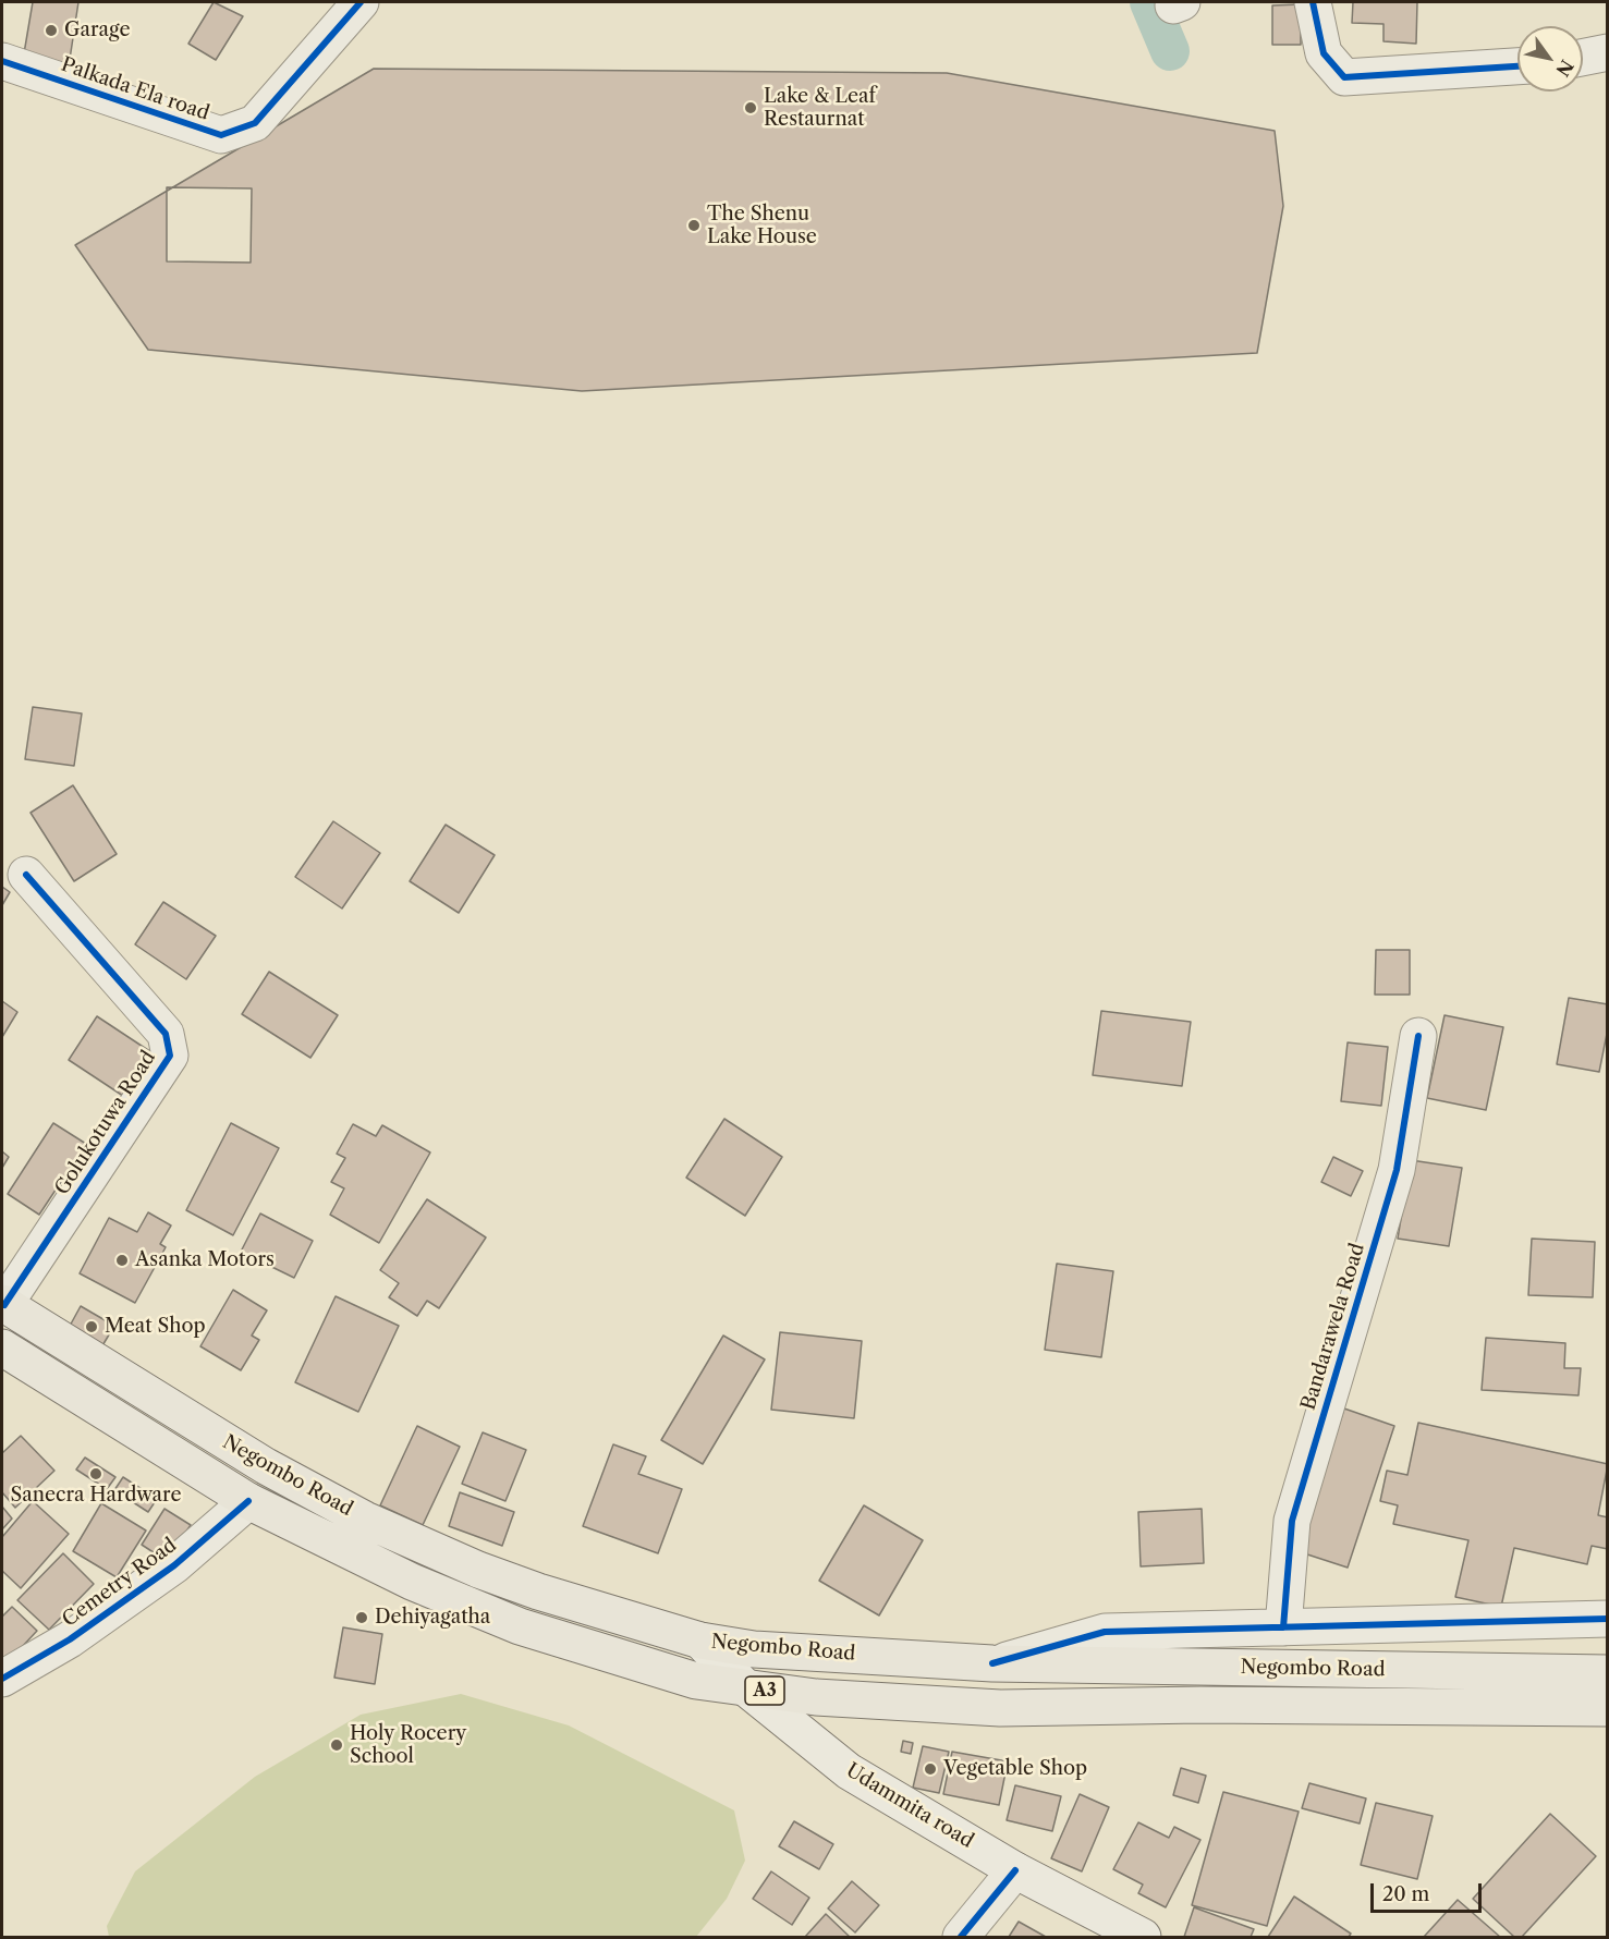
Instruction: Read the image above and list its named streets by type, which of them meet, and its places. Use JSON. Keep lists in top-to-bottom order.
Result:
{
  "streets": {
    "highway": ["Negombo Road", "A3"],
    "street": [
      "Palkada Ela road",
      "Golukotuwa Road",
      "Bandarawela Road",
      "Cemetry Road",
      "Udammita road"
    ]
  },
  "crossings": [
    ["Golukotuwa Road", "Negombo Road"],
    ["Negombo Road", "Cemetry Road"],
    ["Negombo Road", "Udammita road"]
  ],
  "places": [
    "Garage",
    "Lake & Leaf Restaurnat",
    "The Shenu Lake House",
    "Asanka Motors",
    "Meat Shop",
    "Sanecra Hardware",
    "Dehiyagatha",
    "Holy Rocery School",
    "Vegetable Shop"
  ],
  "scale_bar": "20 m",
  "north": "bottom right"
}
